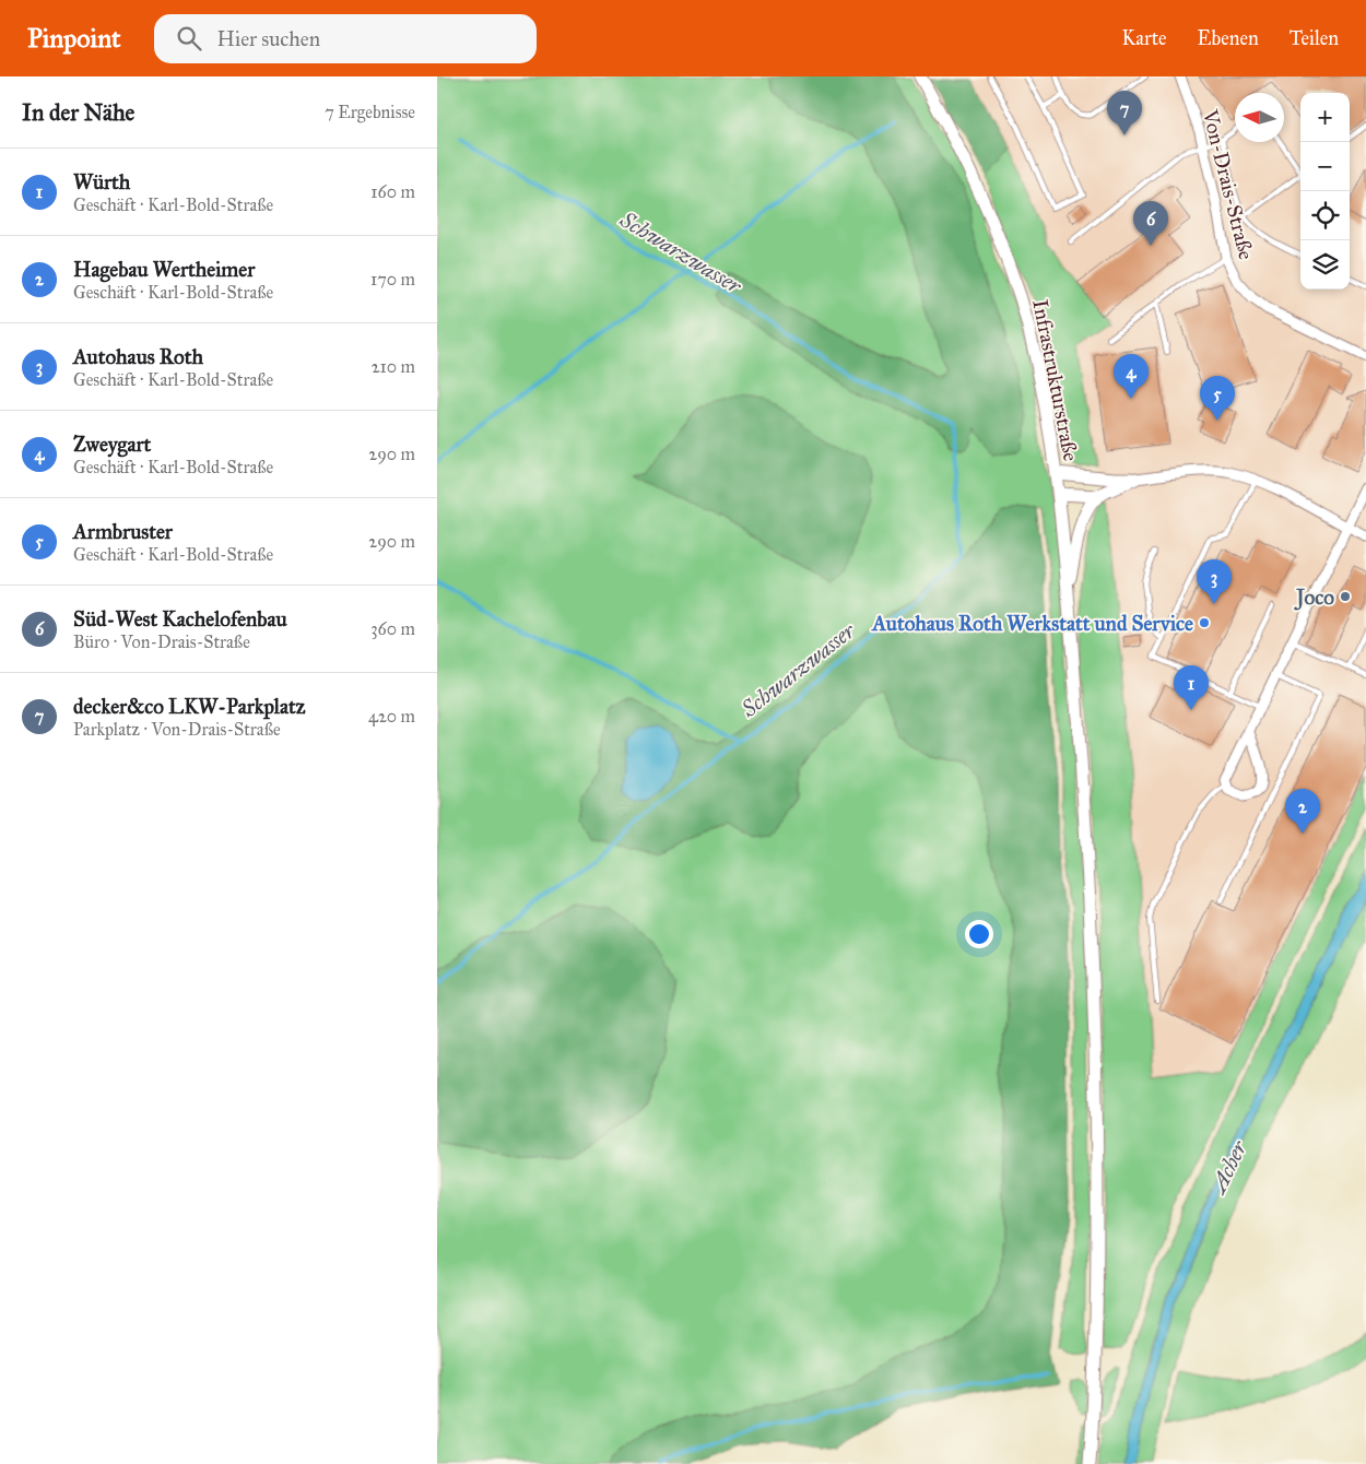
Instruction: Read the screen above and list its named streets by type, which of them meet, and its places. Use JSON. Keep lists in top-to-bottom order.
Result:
{
  "streets": {
    "street": ["Von-Drais-Straße", "Infrastrukturstraße"]
  },
  "water": ["Schwarzwasser", "Acher"],
  "places": ["Joco", "Autohaus Roth Werkstatt und Service"],
  "north": "left",
  "page": {
    "header": "Pinpoint",
    "search": "Hier suchen",
    "nav": ["Karte", "Ebenen", "Teilen"],
    "heading": ["In der Nähe", "7 Ergebnisse"],
    "pins": [
      "7",
      "6",
      "4",
      "5",
      "3",
      "1",
      "2"
    ],
    "map_buttons": ["+", "−"],
    "list": [
      {
        "mark": "1",
        "name": "Würth",
        "note": "Geschäft · Karl-Bold-Straße",
        "value": "160 m"
      },
      {
        "mark": "2",
        "name": "Hagebau Wertheimer",
        "note": "Geschäft · Karl-Bold-Straße",
        "value": "170 m"
      },
      {
        "mark": "3",
        "name": "Autohaus Roth",
        "note": "Geschäft · Karl-Bold-Straße",
        "value": "210 m"
      },
      {
        "mark": "4",
        "name": "Zweygart",
        "note": "Geschäft · Karl-Bold-Straße",
        "value": "290 m"
      },
      {
        "mark": "5",
        "name": "Armbruster",
        "note": "Geschäft · Karl-Bold-Straße",
        "value": "290 m"
      },
      {
        "mark": "6",
        "name": "Süd-West Kachelofenbau",
        "note": "Büro · Von-Drais-Straße",
        "value": "360 m"
      },
      {
        "mark": "7",
        "name": "decker&co LKW-Parkplatz",
        "note": "Parkplatz · Von-Drais-Straße",
        "value": "420 m"
      }
    ]
  }
}
